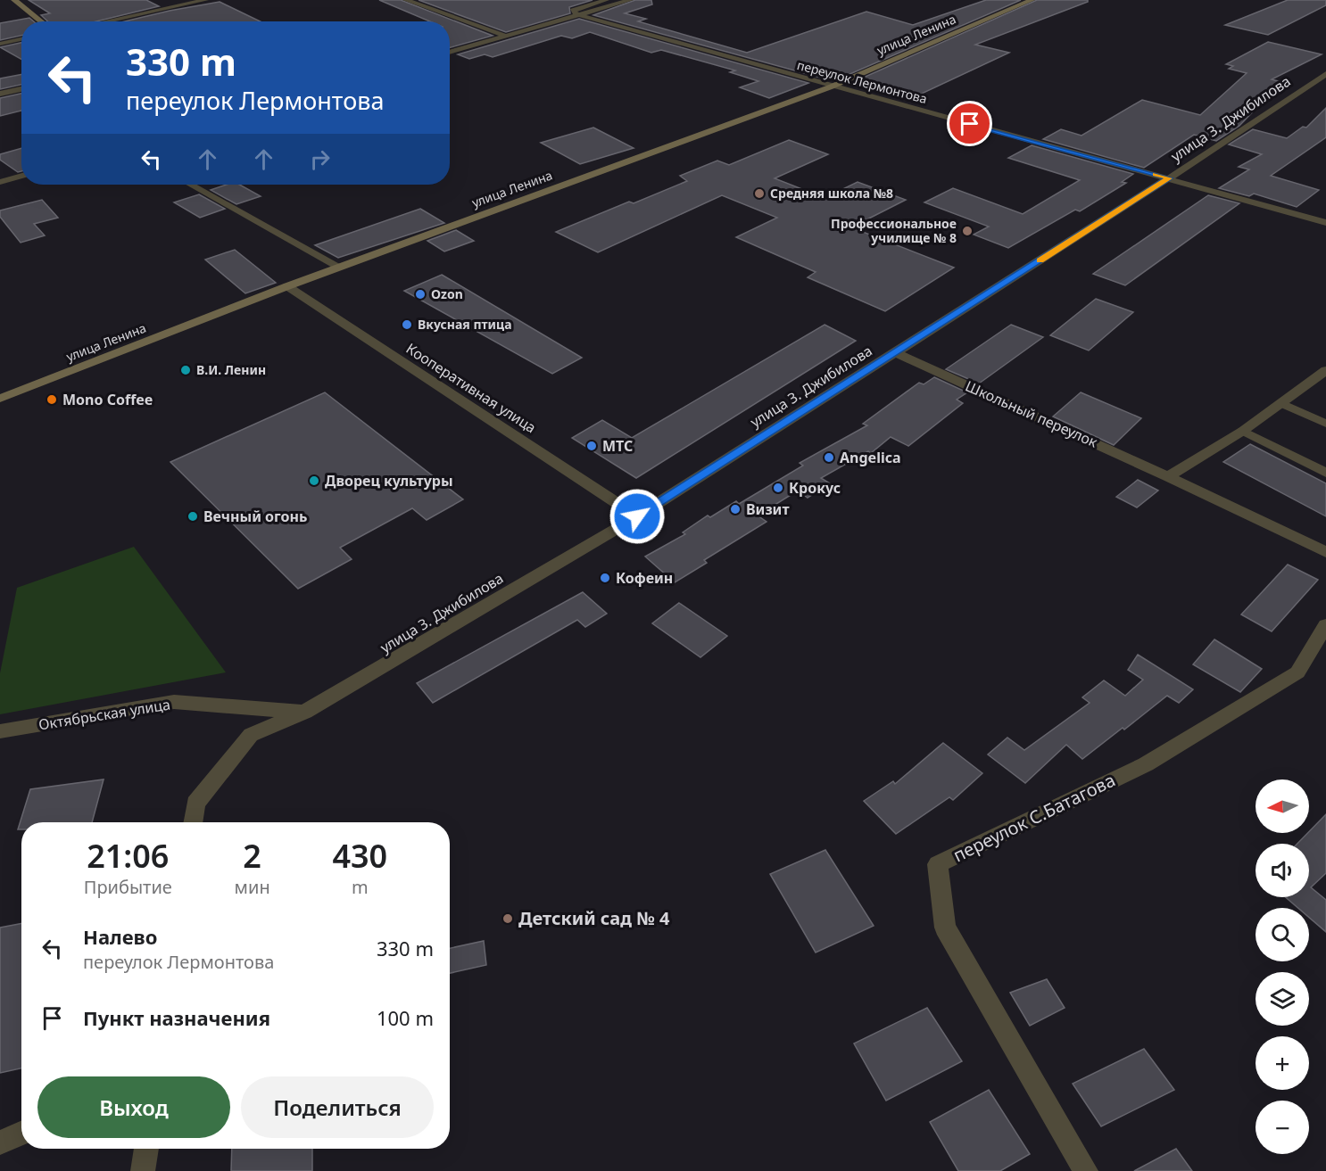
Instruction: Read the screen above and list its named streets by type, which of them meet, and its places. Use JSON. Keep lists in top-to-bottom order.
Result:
{
  "streets": {
    "street": [
      "улица Ленина",
      "переулок Лермонтова",
      "улица З. Джибилова",
      "Кооперативная улица",
      "Школьный переулок",
      "Октябрьская улица",
      "переулок С.Батагова"
    ]
  },
  "crossings": [
    ["улица Ленина", "переулок Лермонтова"],
    ["улица Ленина", "Кооперативная улица"],
    ["переулок Лермонтова", "улица З. Джибилова"],
    ["улица З. Джибилова", "Кооперативная улица"],
    ["улица З. Джибилова", "Школьный переулок"],
    ["улица З. Джибилова", "Октябрьская улица"]
  ],
  "places": [
    "Средняя школа №8",
    "Профессиональное училище № 8",
    "Ozon",
    "Вкусная птица",
    "В.И. Ленин",
    "Mono Coffee",
    "МТС",
    "Angelica",
    "Дворец культуры",
    "Крокус",
    "Визит",
    "Вечный огонь",
    "Кофеин",
    "Детский сад № 4"
  ],
  "north": "left",
  "page": {
    "turn": ["330 m", "переулок Лермонтова"],
    "map_buttons": ["+", "−"],
    "eta": [
      "21:06",
      "Прибытие",
      "2",
      "мин",
      "430",
      "m"
    ],
    "list": [
      {
        "name": "Налево",
        "note": "переулок Лермонтова",
        "value": "330 m"
      },
      {
        "name": "Пункт назначения",
        "value": "100 m"
      }
    ],
    "buttons": ["Выход", "Поделиться"]
  }
}
